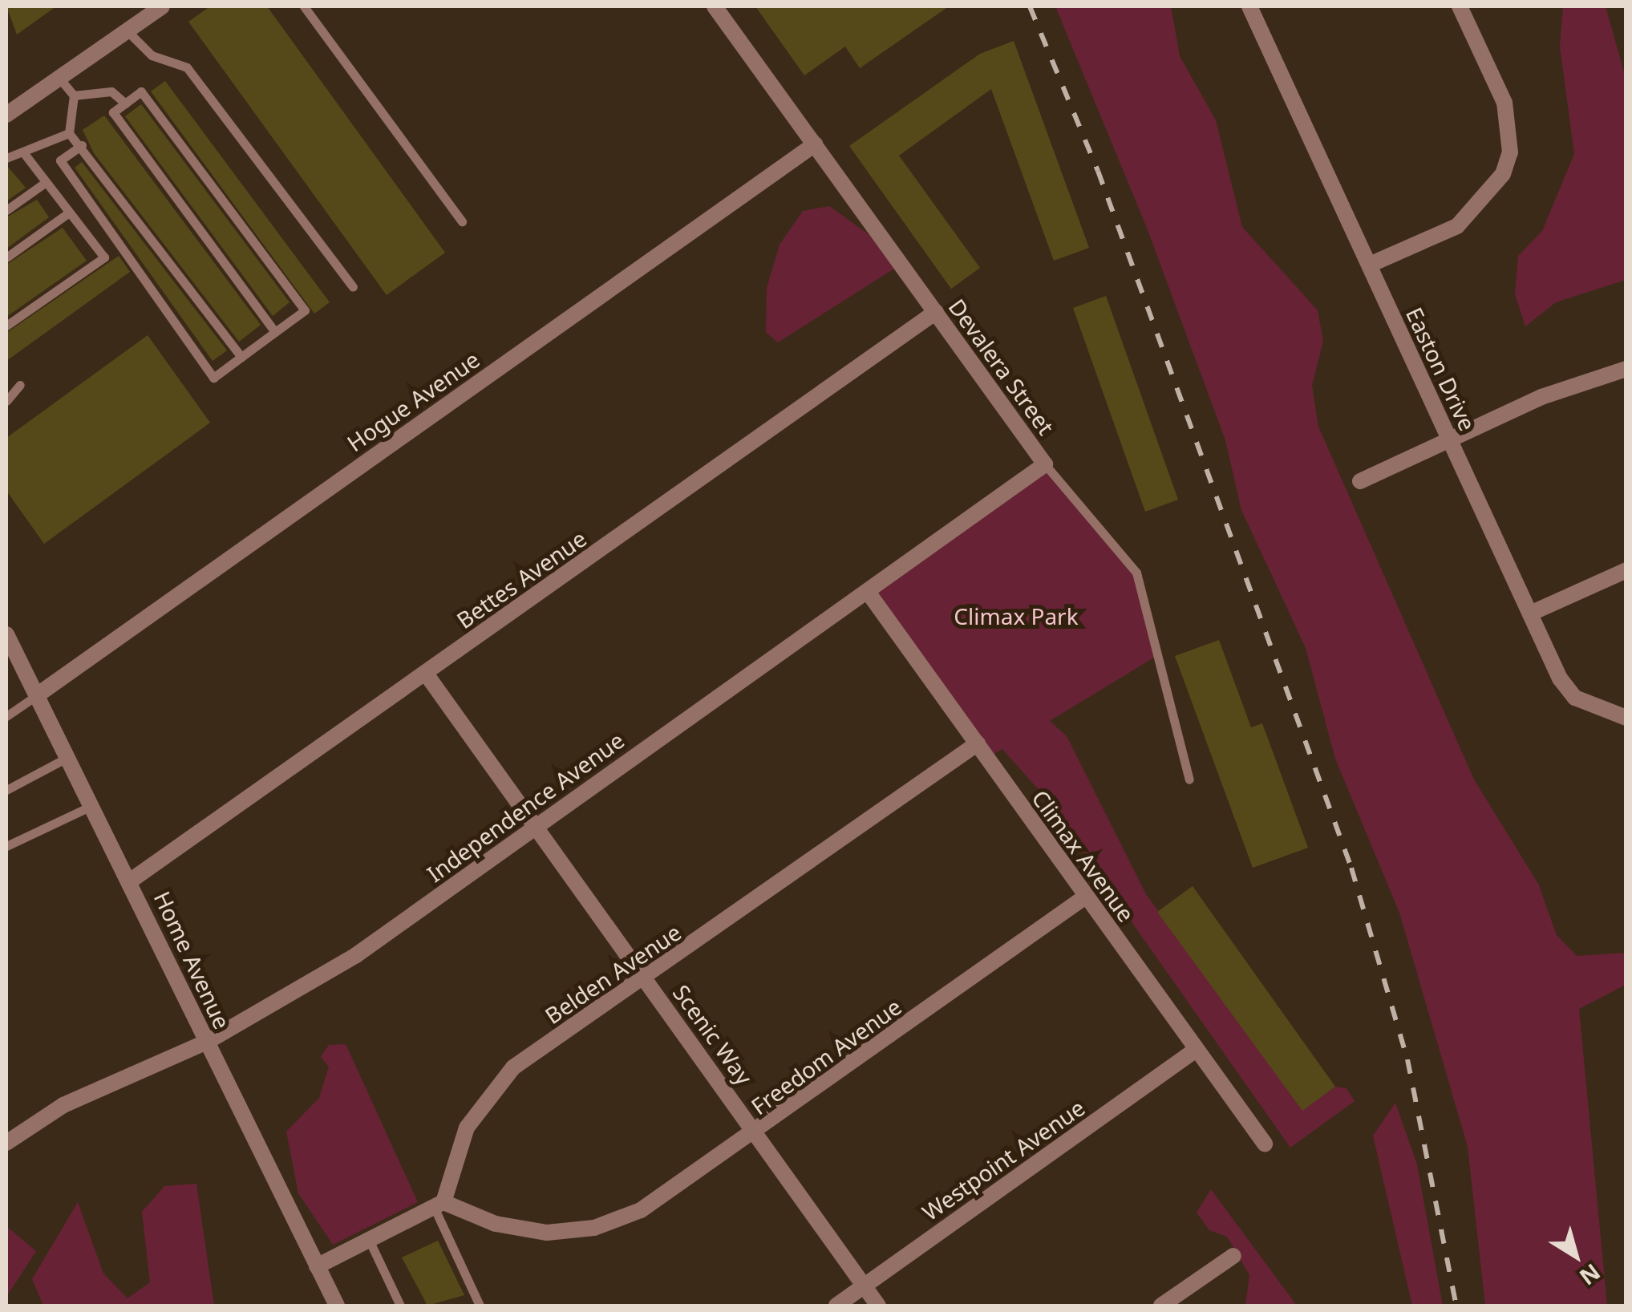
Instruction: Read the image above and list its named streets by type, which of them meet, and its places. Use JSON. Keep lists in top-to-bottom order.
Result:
{
  "streets": {
    "street": [
      "Devalera Street",
      "Easton Drive",
      "Hogue Avenue",
      "Bettes Avenue",
      "Independence Avenue",
      "Climax Avenue",
      "Home Avenue",
      "Belden Avenue",
      "Scenic Way",
      "Freedom Avenue",
      "Westpoint Avenue"
    ]
  },
  "crossings": [
    ["Devalera Street", "Hogue Avenue"],
    ["Devalera Street", "Bettes Avenue"],
    ["Devalera Street", "Independence Avenue"],
    ["Hogue Avenue", "Home Avenue"],
    ["Bettes Avenue", "Home Avenue"],
    ["Bettes Avenue", "Scenic Way"],
    ["Independence Avenue", "Climax Avenue"],
    ["Independence Avenue", "Home Avenue"],
    ["Independence Avenue", "Scenic Way"],
    ["Climax Avenue", "Belden Avenue"],
    ["Climax Avenue", "Freedom Avenue"],
    ["Climax Avenue", "Westpoint Avenue"],
    ["Belden Avenue", "Scenic Way"],
    ["Belden Avenue", "Freedom Avenue"],
    ["Scenic Way", "Freedom Avenue"],
    ["Scenic Way", "Westpoint Avenue"]
  ],
  "parks": ["Climax Park"],
  "north": "bottom right"
}
